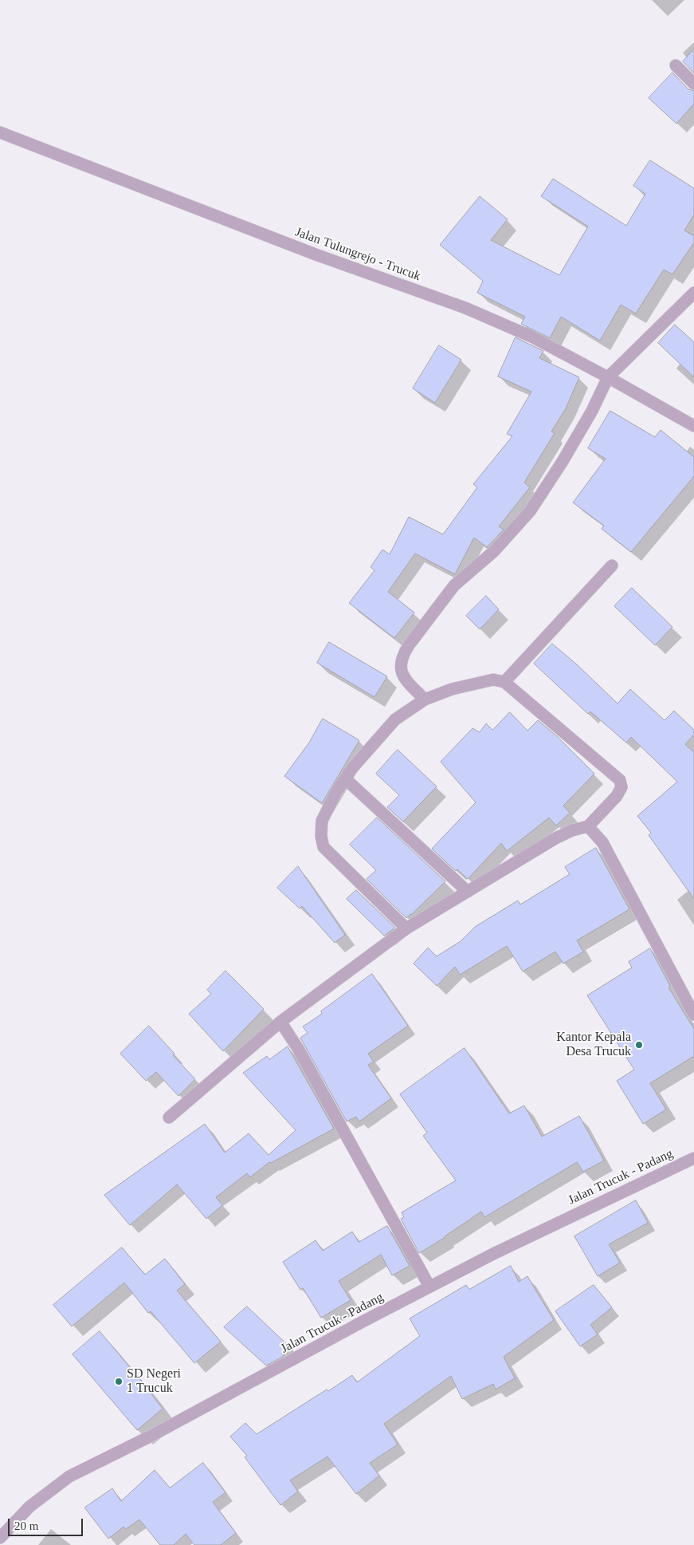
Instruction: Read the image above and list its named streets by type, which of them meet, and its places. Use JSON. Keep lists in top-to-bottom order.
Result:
{
  "streets": {
    "street": ["Jalan Tulungrejo - Trucuk", "Jalan Trucuk - Padang"]
  },
  "places": ["Kantor Kepala Desa Trucuk", "SD Negeri 1 Trucuk"],
  "scale_bar": "20 m"
}
